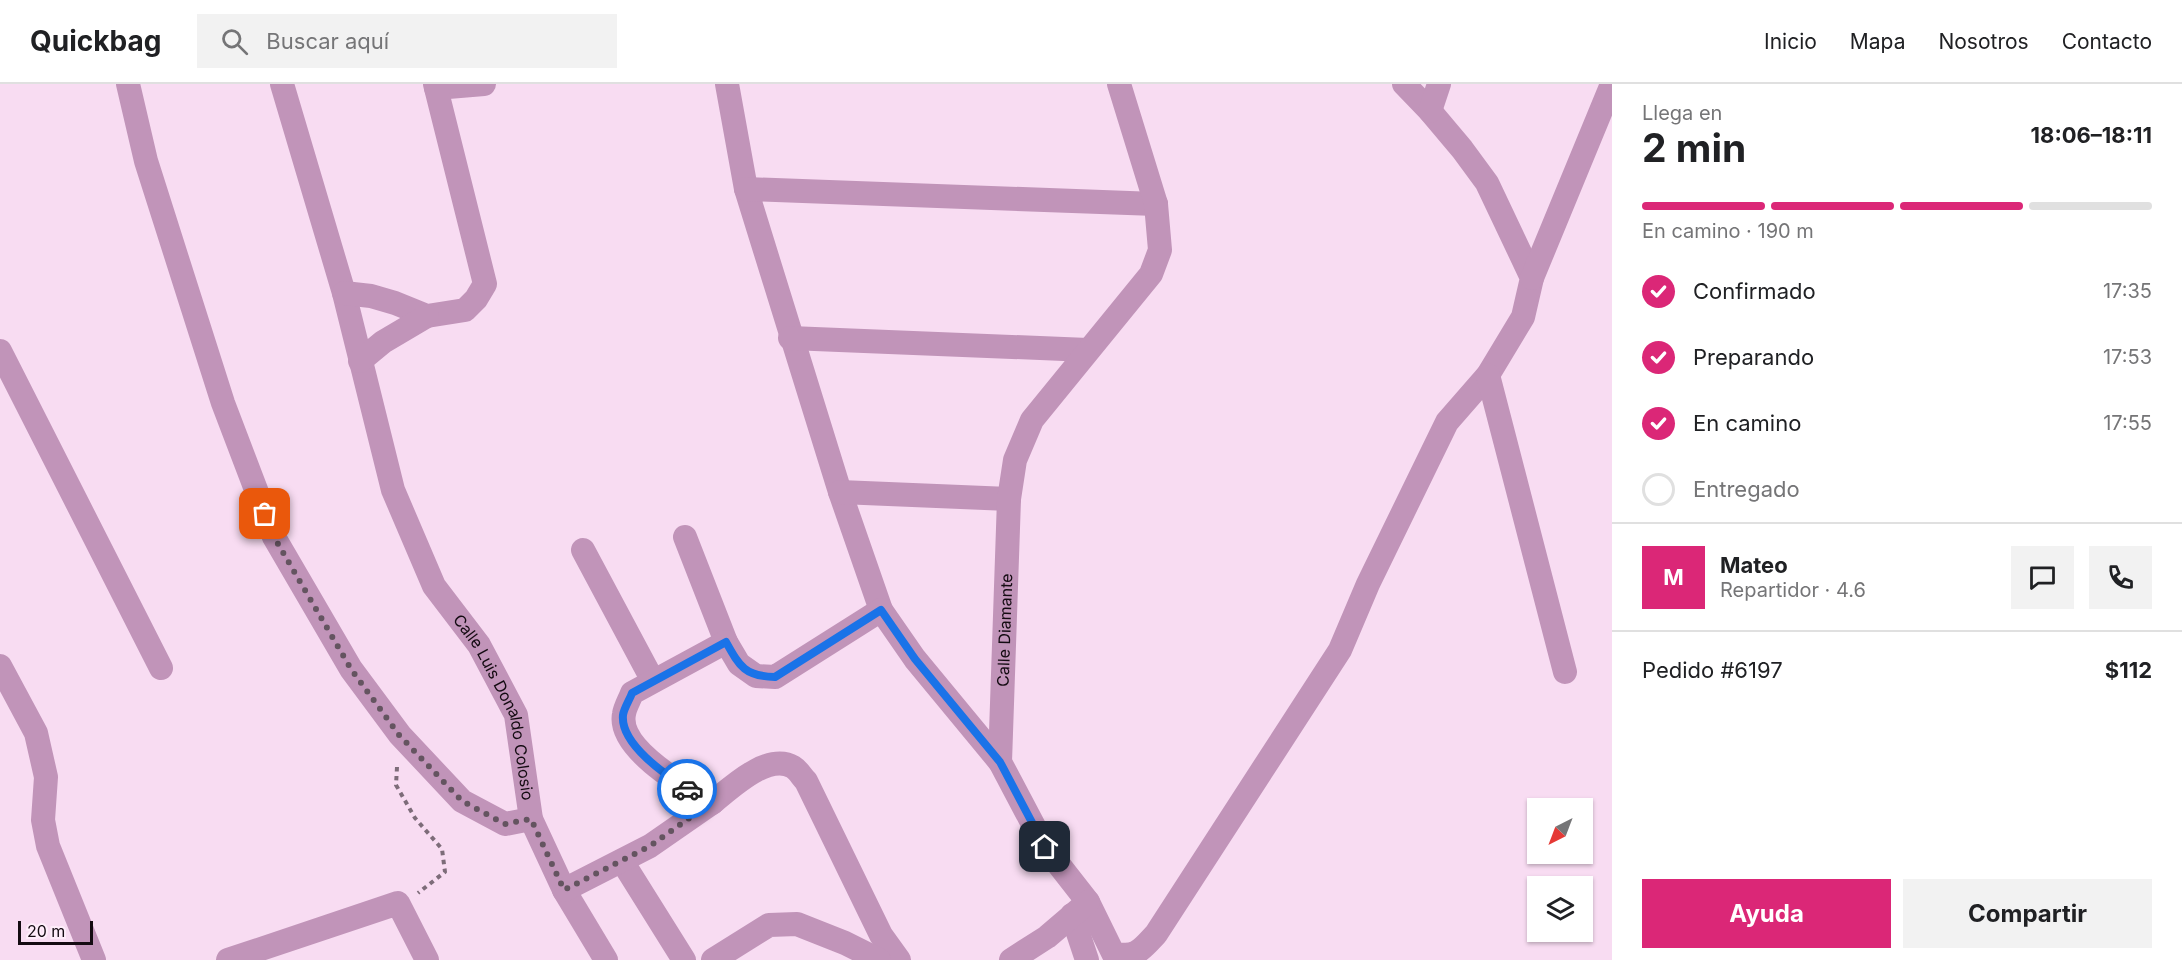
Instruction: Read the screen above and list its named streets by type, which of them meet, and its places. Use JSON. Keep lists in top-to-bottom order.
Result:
{
  "streets": {
    "street": ["Calle Diamante", "Calle Luis Donaldo Colosio"]
  },
  "scale_bar": "20 m",
  "north": "bottom left",
  "page": {
    "header": "Quickbag",
    "search": "Buscar aquí",
    "nav": [
      "Inicio",
      "Mapa",
      "Nosotros",
      "Contacto"
    ],
    "heading": ["2 min", "Llega en", "18:06–18:11"],
    "panel": [
      "Mateo",
      "Repartidor · 4.6",
      "Pedido #6197",
      "$112"
    ],
    "bar": "En camino · 190 m",
    "list": [
      ["Confirmado", "17:35"],
      ["Preparando", "17:53"],
      ["En camino", "17:55"],
      "Entregado"
    ],
    "round": "M",
    "buttons": ["Ayuda", "Compartir"],
    "scale": "20 m"
  }
}
